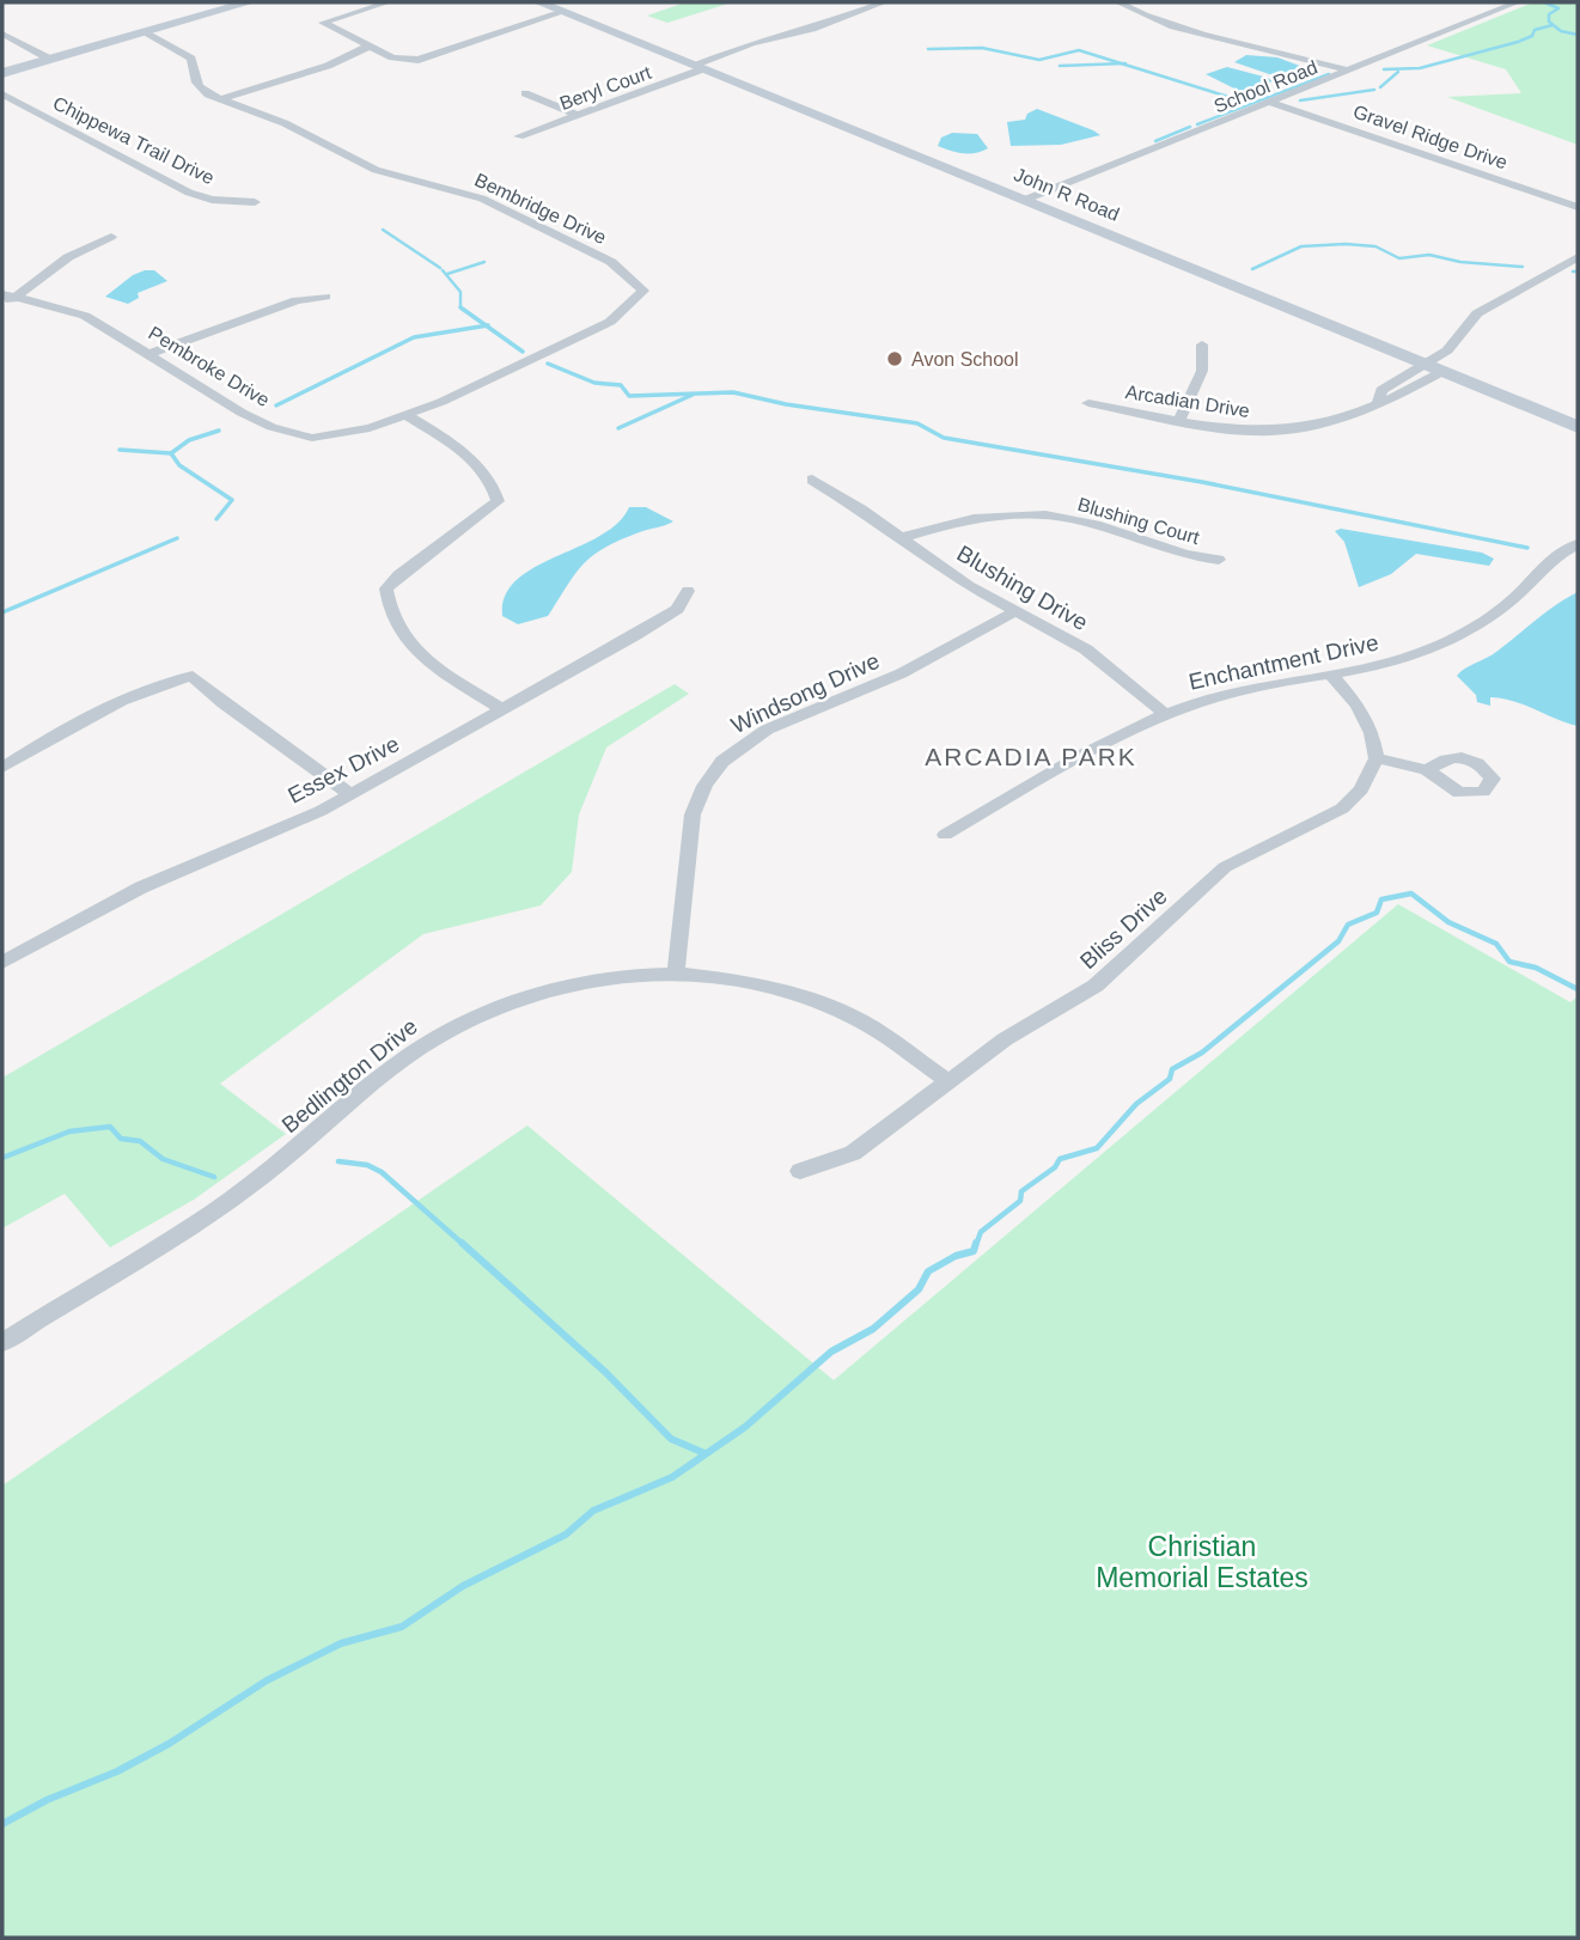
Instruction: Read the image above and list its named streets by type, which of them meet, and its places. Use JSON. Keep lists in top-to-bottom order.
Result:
{
  "streets": {
    "main road": ["John R Road"],
    "street": [
      "School Road",
      "Beryl Court",
      "Gravel Ridge Drive",
      "Chippewa Trail Drive",
      "Bembridge Drive",
      "Pembroke Drive",
      "Arcadian Drive",
      "Blushing Court",
      "Blushing Drive",
      "Enchantment Drive",
      "Windsong Drive",
      "Essex Drive",
      "Bliss Drive",
      "Bedlington Drive"
    ]
  },
  "crossings": [
    ["School Road", "Gravel Ridge Drive"],
    ["School Road", "John R Road"],
    ["Beryl Court", "John R Road"],
    ["John R Road", "Arcadian Drive"],
    ["Bembridge Drive", "Pembroke Drive"],
    ["Blushing Court", "Blushing Drive"],
    ["Blushing Drive", "Enchantment Drive"],
    ["Blushing Drive", "Windsong Drive"],
    ["Windsong Drive", "Bedlington Drive"],
    ["Bliss Drive", "Bedlington Drive"]
  ],
  "districts": ["ARCADIA PARK"],
  "parks": ["Christian Memorial Estates"],
  "places": ["Avon School"]
}
